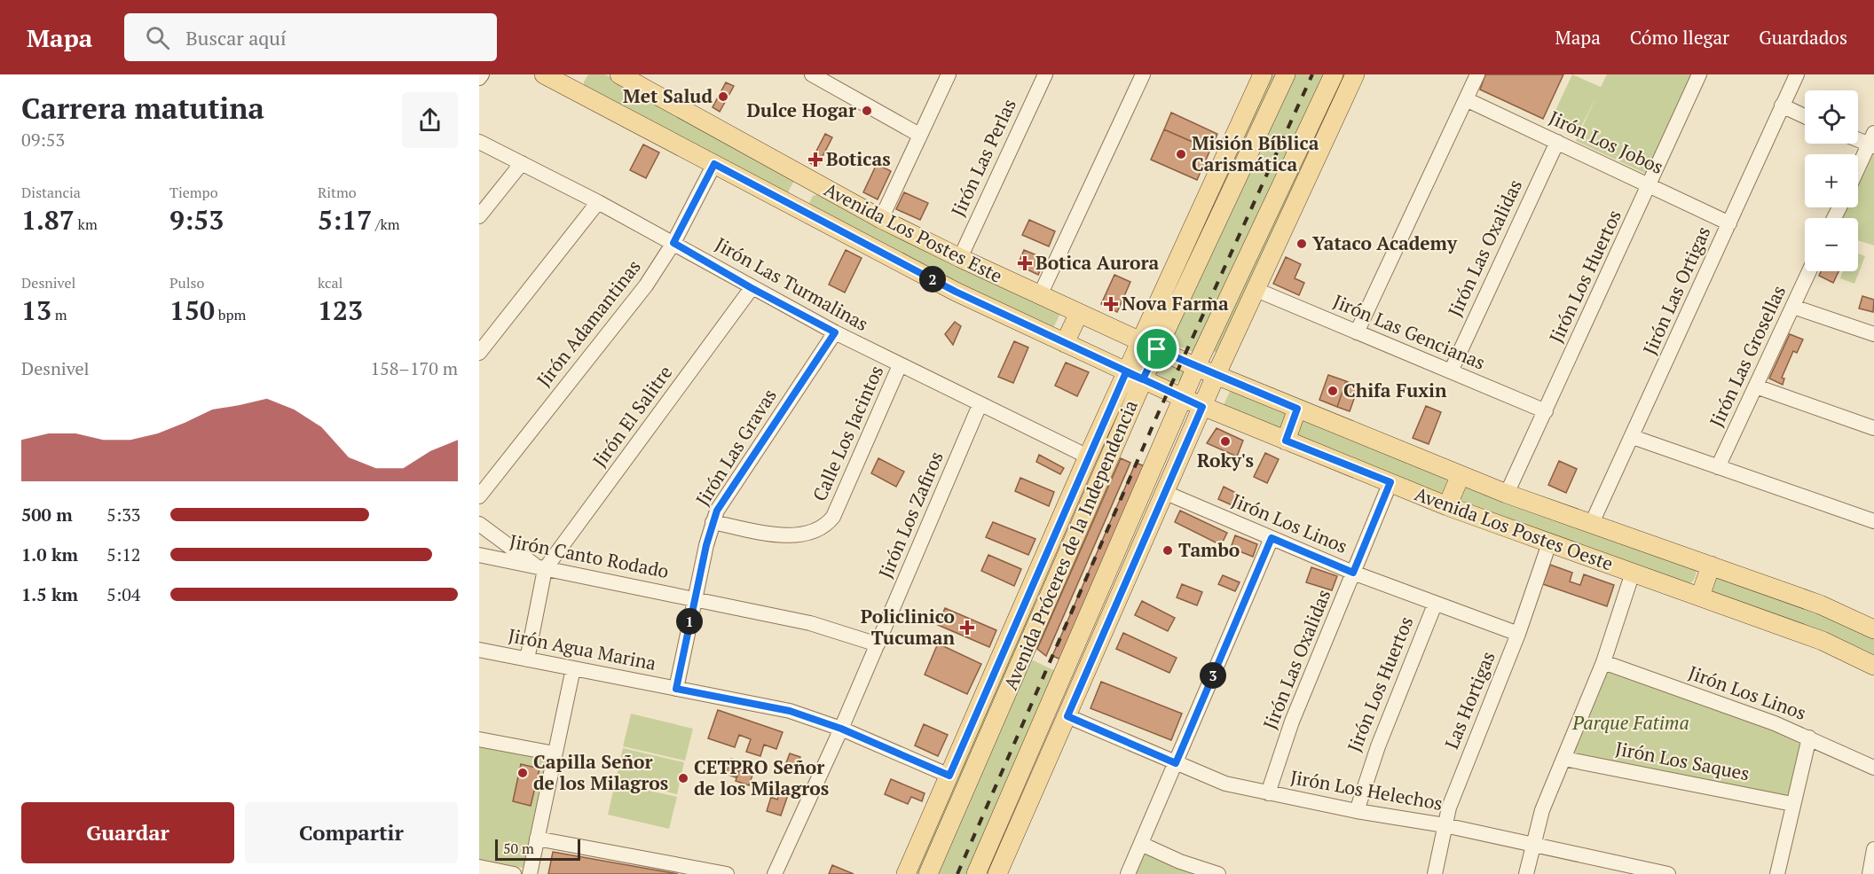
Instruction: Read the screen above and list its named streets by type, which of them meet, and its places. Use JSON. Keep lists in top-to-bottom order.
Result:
{
  "streets": {
    "main road": ["Avenida Los Postes Este", "Avenida Los Postes Oeste", "Avenida Próceres de la Independencia"],
    "street": [
      "Jirón Los Jobos",
      "Jirón Las Perlas",
      "Jirón Las Oxalidas",
      "Jirón Los Huertos",
      "Jirón Las Turmalinas",
      "Jirón Las Ortigas",
      "Jirón Adamantinas",
      "Jirón Las Gencianas",
      "Jirón Las Grosellas",
      "Jirón El Salitre",
      "Calle Los Jacintos",
      "Jirón Las Gravas",
      "Jirón Los Zafiros",
      "Jirón Los Linos",
      "Jirón Canto Rodado",
      "Jirón Agua Marina",
      "Las Hortigas",
      "Jirón Los Saques",
      "Jirón Los Helechos"
    ]
  },
  "crossings": [
    ["Jirón Los Jobos", "Jirón Las Oxalidas"],
    ["Jirón Los Jobos", "Jirón Los Huertos"],
    ["Jirón Los Jobos", "Jirón Las Ortigas"],
    ["Jirón Las Perlas", "Avenida Los Postes Este"],
    ["Avenida Los Postes Este", "Jirón Adamantinas"],
    ["Avenida Los Postes Este", "Avenida Los Postes Oeste"],
    ["Avenida Los Postes Este", "Avenida Próceres de la Independencia"],
    ["Jirón Las Oxalidas", "Jirón Las Gencianas"],
    ["Jirón Las Oxalidas", "Jirón Los Linos"],
    ["Jirón Las Oxalidas", "Avenida Los Postes Oeste"],
    ["Jirón Las Oxalidas", "Jirón Los Helechos"],
    ["Jirón Los Huertos", "Jirón Las Gencianas"],
    ["Jirón Los Huertos", "Jirón Los Linos"],
    ["Jirón Los Huertos", "Avenida Los Postes Oeste"],
    ["Jirón Los Huertos", "Jirón Los Helechos"],
    ["Jirón Las Turmalinas", "Jirón Adamantinas"],
    ["Jirón Las Turmalinas", "Jirón El Salitre"],
    ["Jirón Las Turmalinas", "Calle Los Jacintos"],
    ["Jirón Las Turmalinas", "Jirón Las Gravas"],
    ["Jirón Las Turmalinas", "Jirón Los Zafiros"],
    ["Jirón Las Turmalinas", "Avenida Próceres de la Independencia"],
    ["Jirón Las Ortigas", "Avenida Los Postes Oeste"],
    ["Jirón El Salitre", "Jirón Canto Rodado"],
    ["Calle Los Jacintos", "Jirón Las Gravas"],
    ["Jirón Las Gravas", "Jirón Canto Rodado"],
    ["Jirón Las Gravas", "Jirón Agua Marina"],
    ["Jirón Los Zafiros", "Jirón Canto Rodado"],
    ["Jirón Los Zafiros", "Jirón Agua Marina"],
    ["Jirón Los Linos", "Las Hortigas"],
    ["Avenida Los Postes Oeste", "Avenida Próceres de la Independencia"],
    ["Avenida Los Postes Oeste", "Las Hortigas"],
    ["Avenida Próceres de la Independencia", "Jirón Agua Marina"],
    ["Las Hortigas", "Jirón Los Helechos"]
  ],
  "parks": ["Parque Fatima"],
  "places": {
    "other": [
      "Met Salud",
      "Dulce Hogar",
      "Misión Bíblica Carismática",
      "Yataco Academy",
      "Chifa Fuxin",
      "Roky's",
      "Tambo",
      "Capilla Señor de los Milagros",
      "CETPRO Señor de los Milagros"
    ],
    "health": [
      "Boticas",
      "Botica Aurora",
      "Nova Farma",
      "Policlinico Tucuman"
    ]
  },
  "scale_bar": "50 m",
  "page": {
    "header": "Mapa",
    "search": "Buscar aquí",
    "nav": ["Mapa", "Cómo llegar", "Guardados"],
    "heading": ["Carrera matutina", "09:53"],
    "map_buttons": ["+", "−"],
    "stats": [
      ["Distancia", "1.87 km"],
      ["Tiempo", "9:53"],
      ["Ritmo", "5:17 /km"],
      ["Desnivel", "13 m"],
      ["Pulso", "150 bpm"],
      ["kcal", "123"]
    ],
    "pins": ["2", "1", "3"],
    "chart": ["Desnivel", "158–170 m"],
    "list": [
      {
        "name": "500 m",
        "note": "5:33"
      },
      {
        "name": "1.0 km",
        "note": "5:12"
      },
      {
        "name": "1.5 km",
        "note": "5:04"
      }
    ],
    "buttons": ["Guardar", "Compartir"],
    "scale": "50 m"
  }
}
